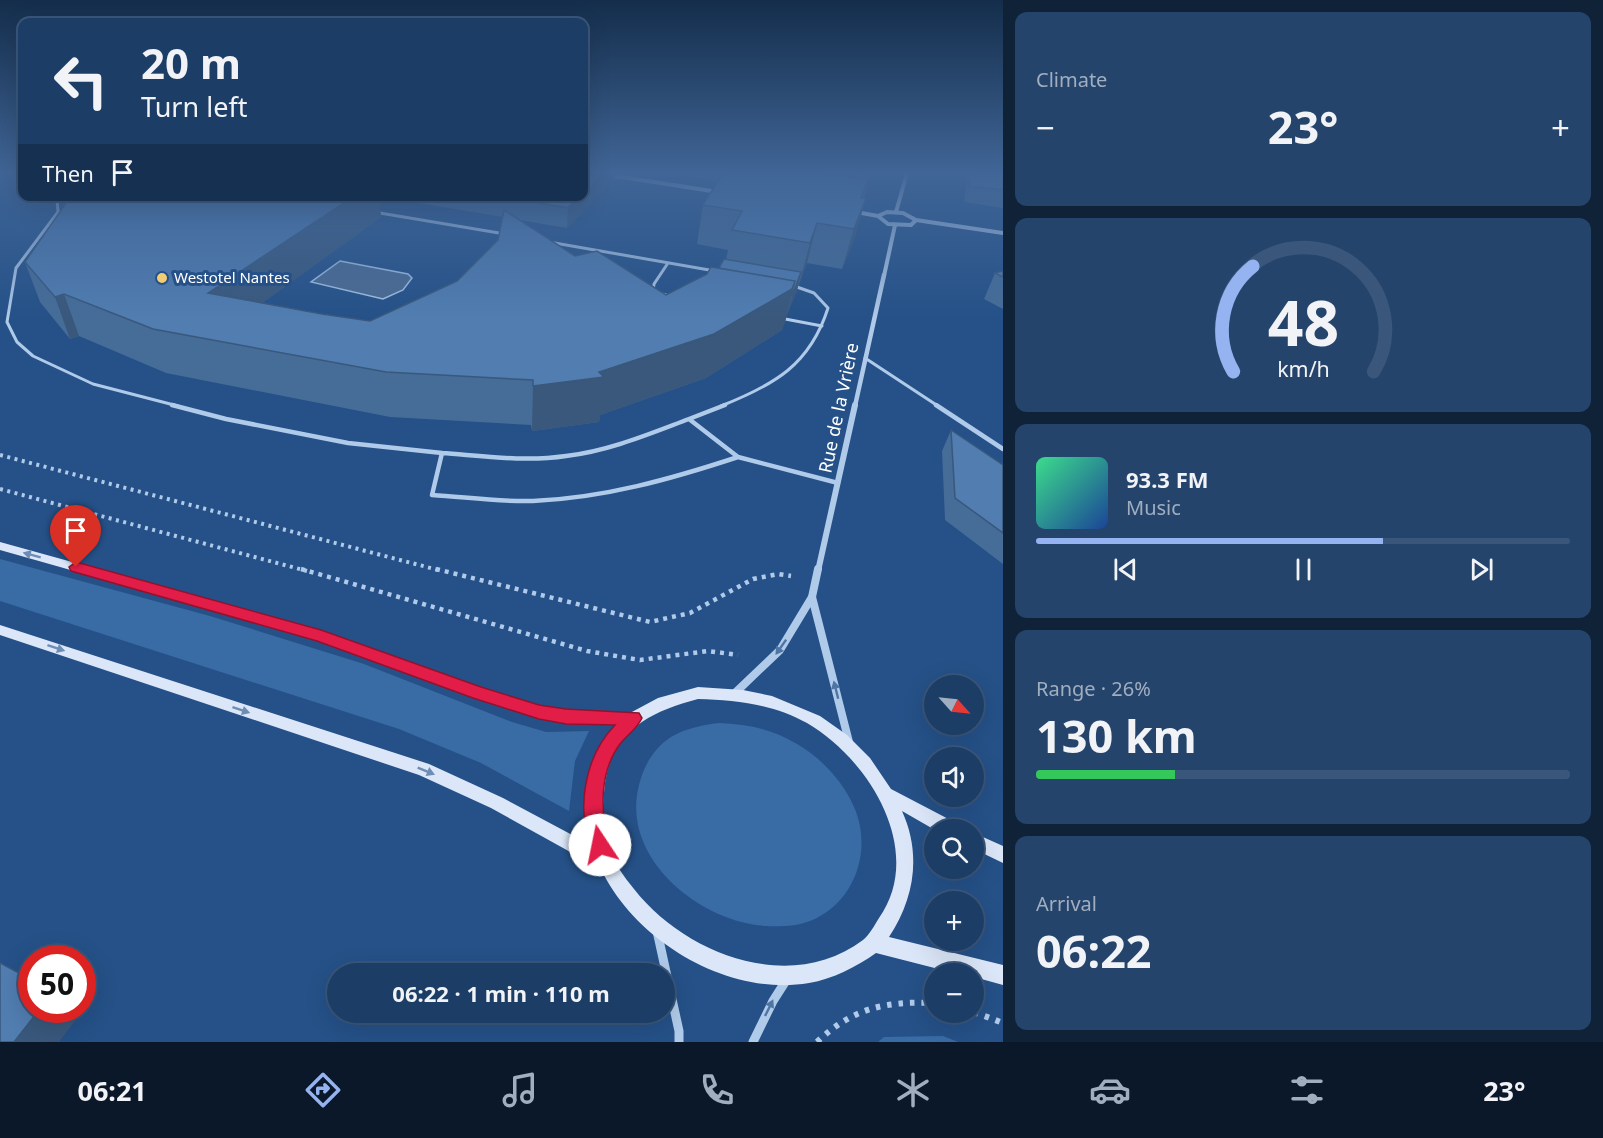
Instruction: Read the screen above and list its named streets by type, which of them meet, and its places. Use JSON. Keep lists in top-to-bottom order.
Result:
{
  "streets": {
    "street": ["Rue de la Vrière"]
  },
  "places": ["Westotel Nantes"],
  "north": "bottom right",
  "page": {
    "tile": [
      "Climate",
      ["Range · 26%", "130 km"],
      ["Arrival", "06:22"]
    ],
    "turn": ["20 m", "Turn left"],
    "heat": ["−", "23°", "+"],
    "then": "Then",
    "song": ["93.3 FM", "Music"],
    "map_buttons": ["+", "−"],
    "limit": "50",
    "trip": "06:22 · 1 min · 110 m",
    "tabs": ["06:21", "23°"],
    "gauge": ["48", "km/h"]
  }
}
